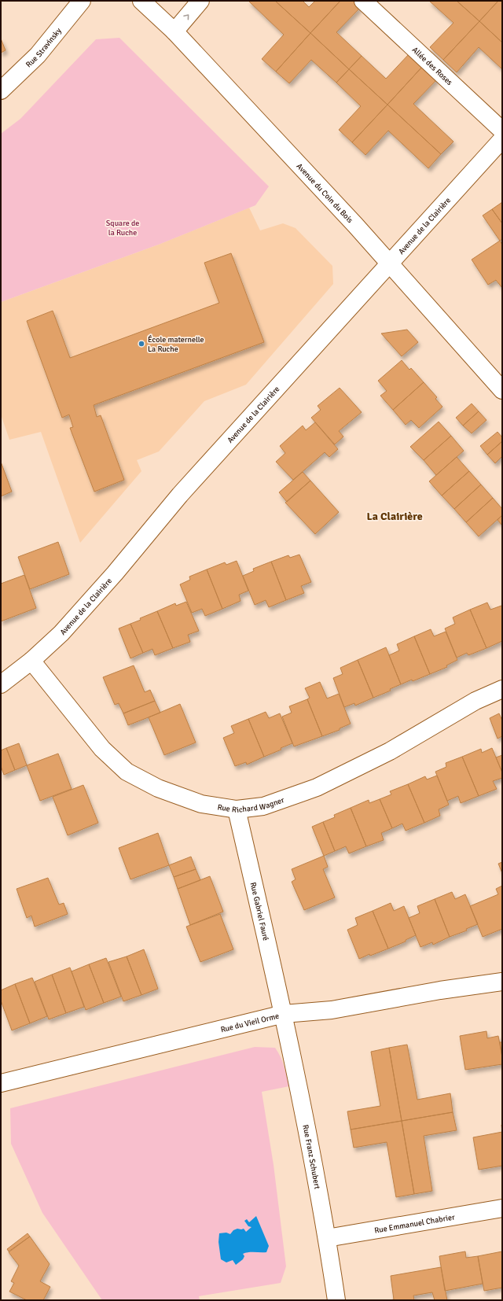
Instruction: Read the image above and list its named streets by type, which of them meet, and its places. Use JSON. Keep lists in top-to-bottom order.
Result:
{
  "streets": {
    "street": [
      "Rue Stravinsky",
      "Allée des Roses",
      "Avenue du Coin du Bois",
      "Avenue de la Clairière",
      "Rue Richard Wagner",
      "Rue Gabriel Fauré",
      "Rue du Vieil Orme",
      "Rue Franz Schubert",
      "Rue Emmanuel Chabrier"
    ]
  },
  "crossings": [
    ["Avenue du Coin du Bois", "Avenue de la Clairière"],
    ["Avenue de la Clairière", "Rue Richard Wagner"],
    ["Rue Richard Wagner", "Rue Gabriel Fauré"],
    ["Rue Gabriel Fauré", "Rue du Vieil Orme"],
    ["Rue Gabriel Fauré", "Rue Franz Schubert"],
    ["Rue du Vieil Orme", "Rue Franz Schubert"],
    ["Rue Franz Schubert", "Rue Emmanuel Chabrier"]
  ],
  "districts": ["La Clairière"],
  "parks": ["Square de la Ruche"],
  "places": ["École maternelle La Ruche"]
}
